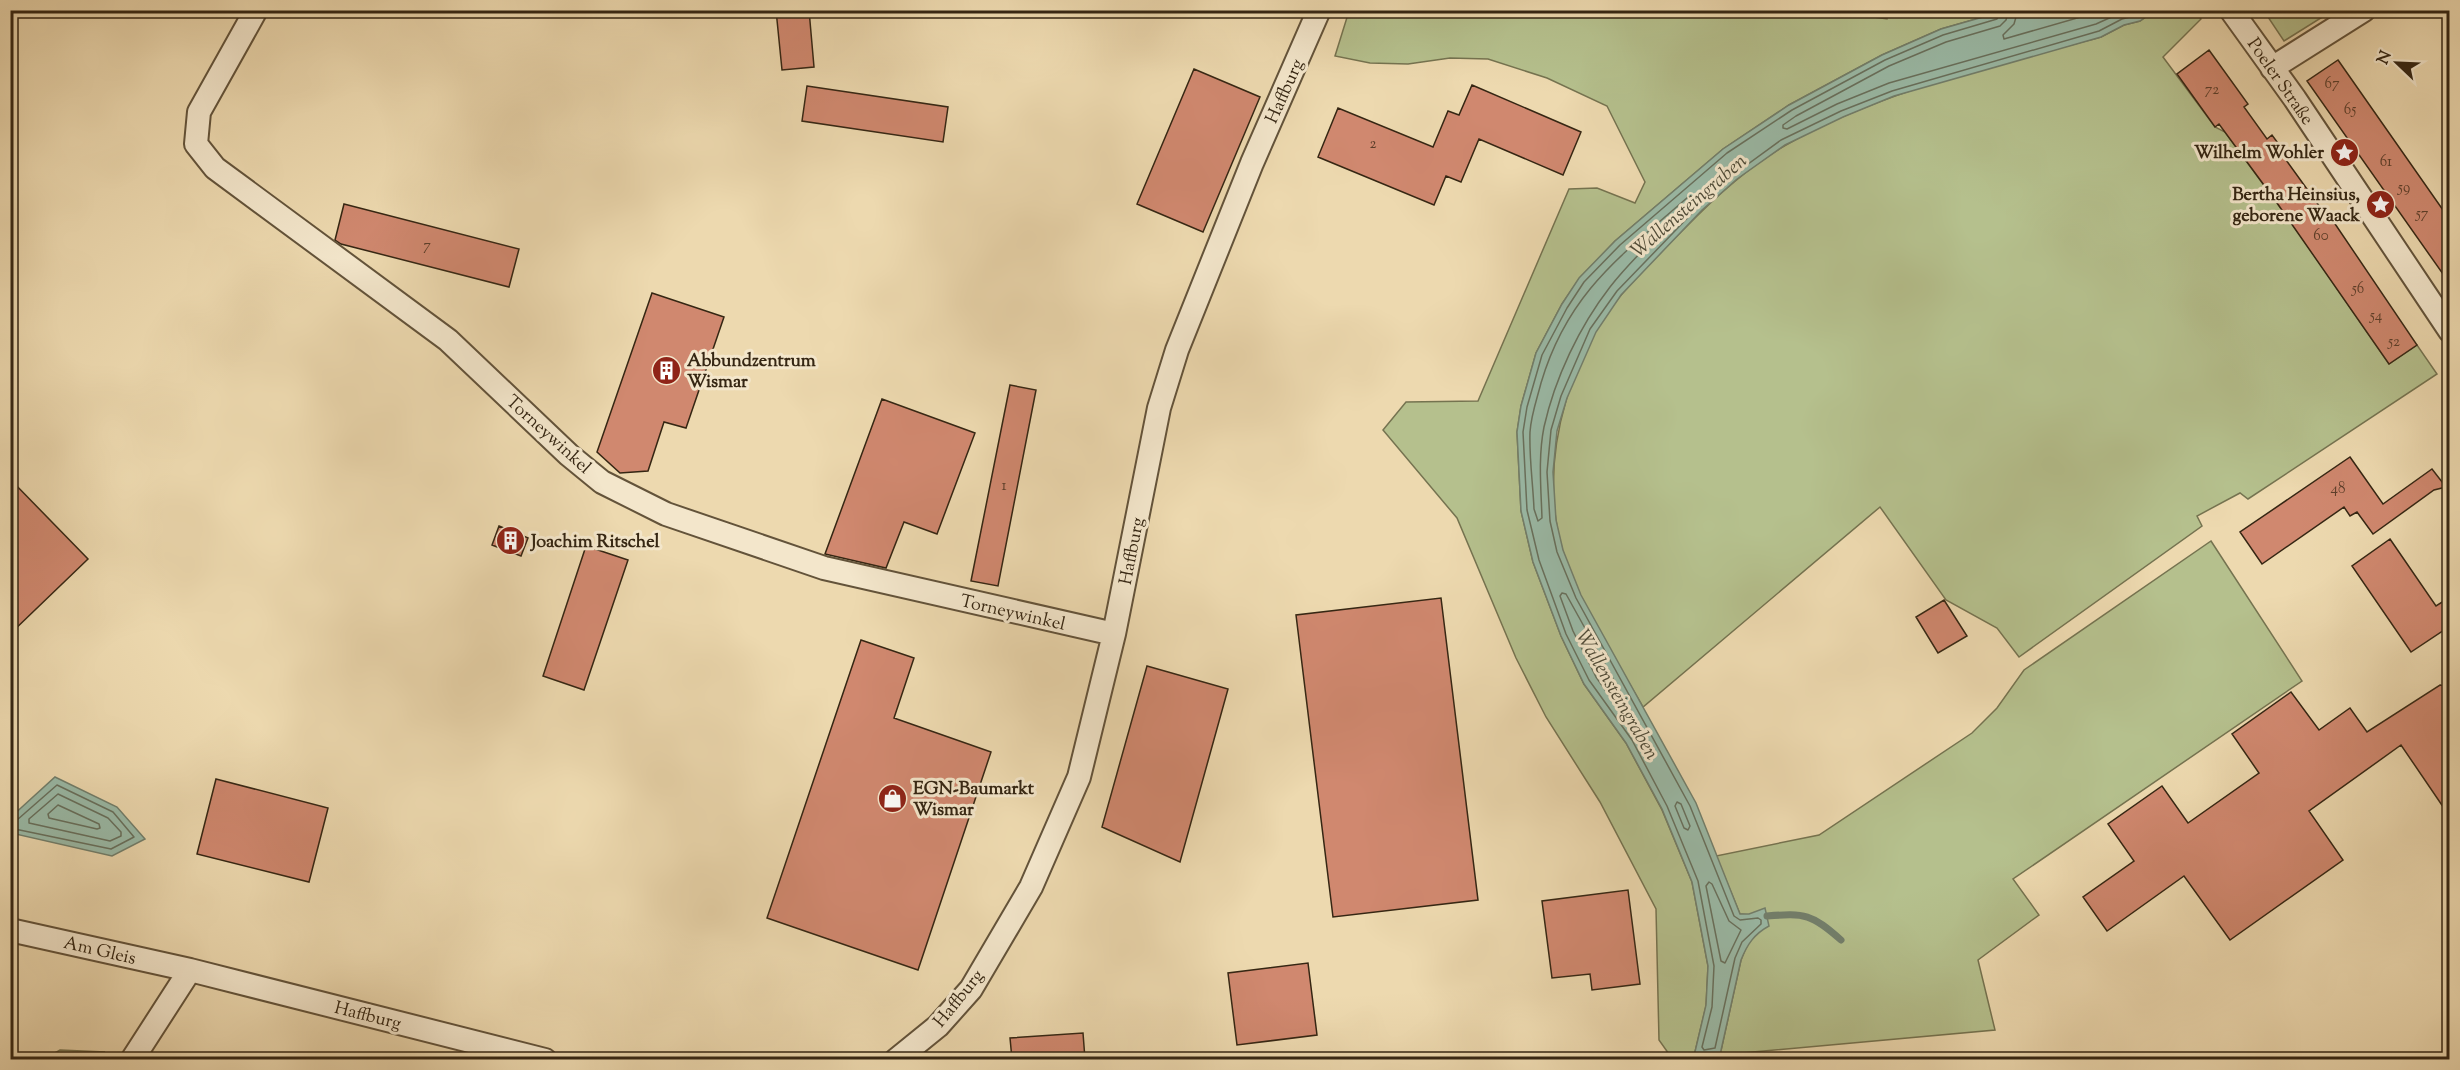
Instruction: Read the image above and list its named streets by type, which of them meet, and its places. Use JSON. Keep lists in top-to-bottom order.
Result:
{
  "streets": {
    "street": [
      "Poeler Straße",
      "Haffburg",
      "Torneywinkel",
      "Am Gleis"
    ]
  },
  "crossings": [
    ["Haffburg", "Torneywinkel"],
    ["Haffburg", "Am Gleis"]
  ],
  "water": ["Wallensteingraben"],
  "places": {
    "place": ["Wilhelm Wohler", "Bertha Heinsius, geborene Waack"],
    "building": ["Abbundzentrum Wismar", "Joachim Ritschel"],
    "shop": ["EGN-Baumarkt Wismar"]
  },
  "house_numbers": [
    "67",
    "72",
    "65",
    "2",
    "61",
    "59",
    "57",
    "60",
    "7",
    "56",
    "54",
    "52",
    "1",
    "48"
  ],
  "north": "top left"
}
